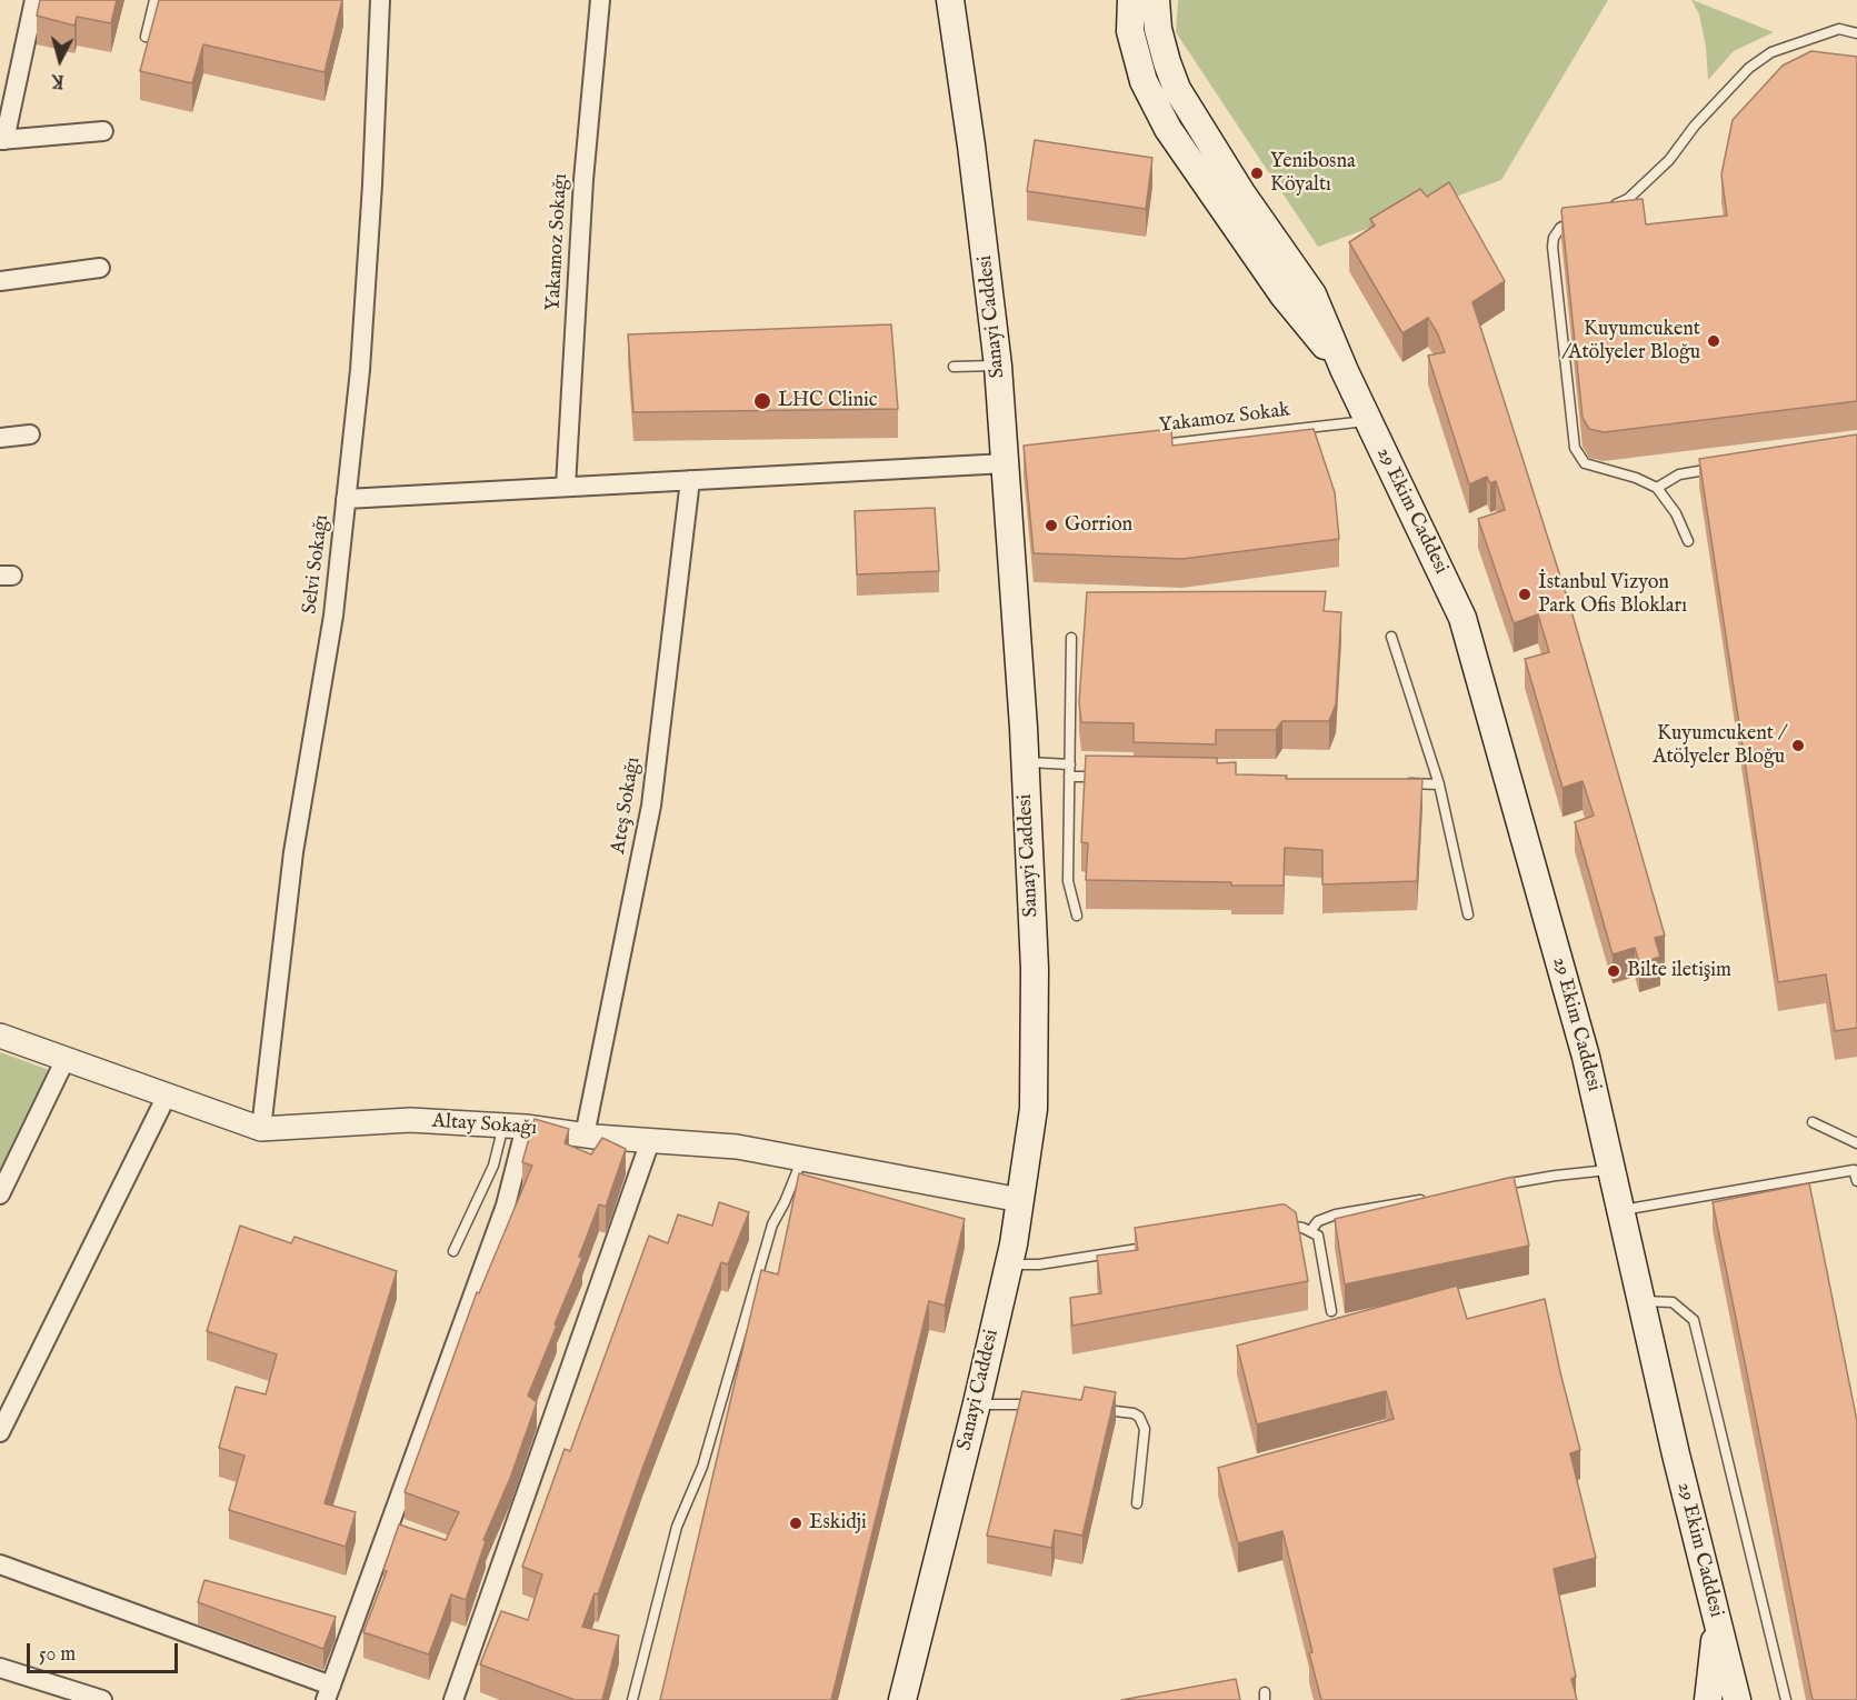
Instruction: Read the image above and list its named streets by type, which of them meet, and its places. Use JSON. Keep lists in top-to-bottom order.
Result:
{
  "streets": {
    "main road": ["Sanayi Caddesi", "29 Ekim Caddesi"],
    "street": [
      "Yakamoz Sokağı",
      "Selvi Sokağı",
      "Ateş Sokağı",
      "Altay Sokağı"
    ],
    "lane": ["Yakamoz Sokak"]
  },
  "crossings": [
    ["Sanayi Caddesi", "Altay Sokağı"],
    ["Yakamoz Sokak", "29 Ekim Caddesi"],
    ["Selvi Sokağı", "Altay Sokağı"],
    ["Ateş Sokağı", "Altay Sokağı"]
  ],
  "places": [
    "Yenibosna Köyaltı",
    "Kuyumcukent /Atölyeler Bloğu",
    "LHC Clinic",
    "Gorrion",
    "İstanbul Vizyon Park Ofis Blokları",
    "Kuyumcukent / Atölyeler Bloğu",
    "Bilte iletişim",
    "Eskidji"
  ],
  "scale_bar": "50 m",
  "north": "bottom"
}
